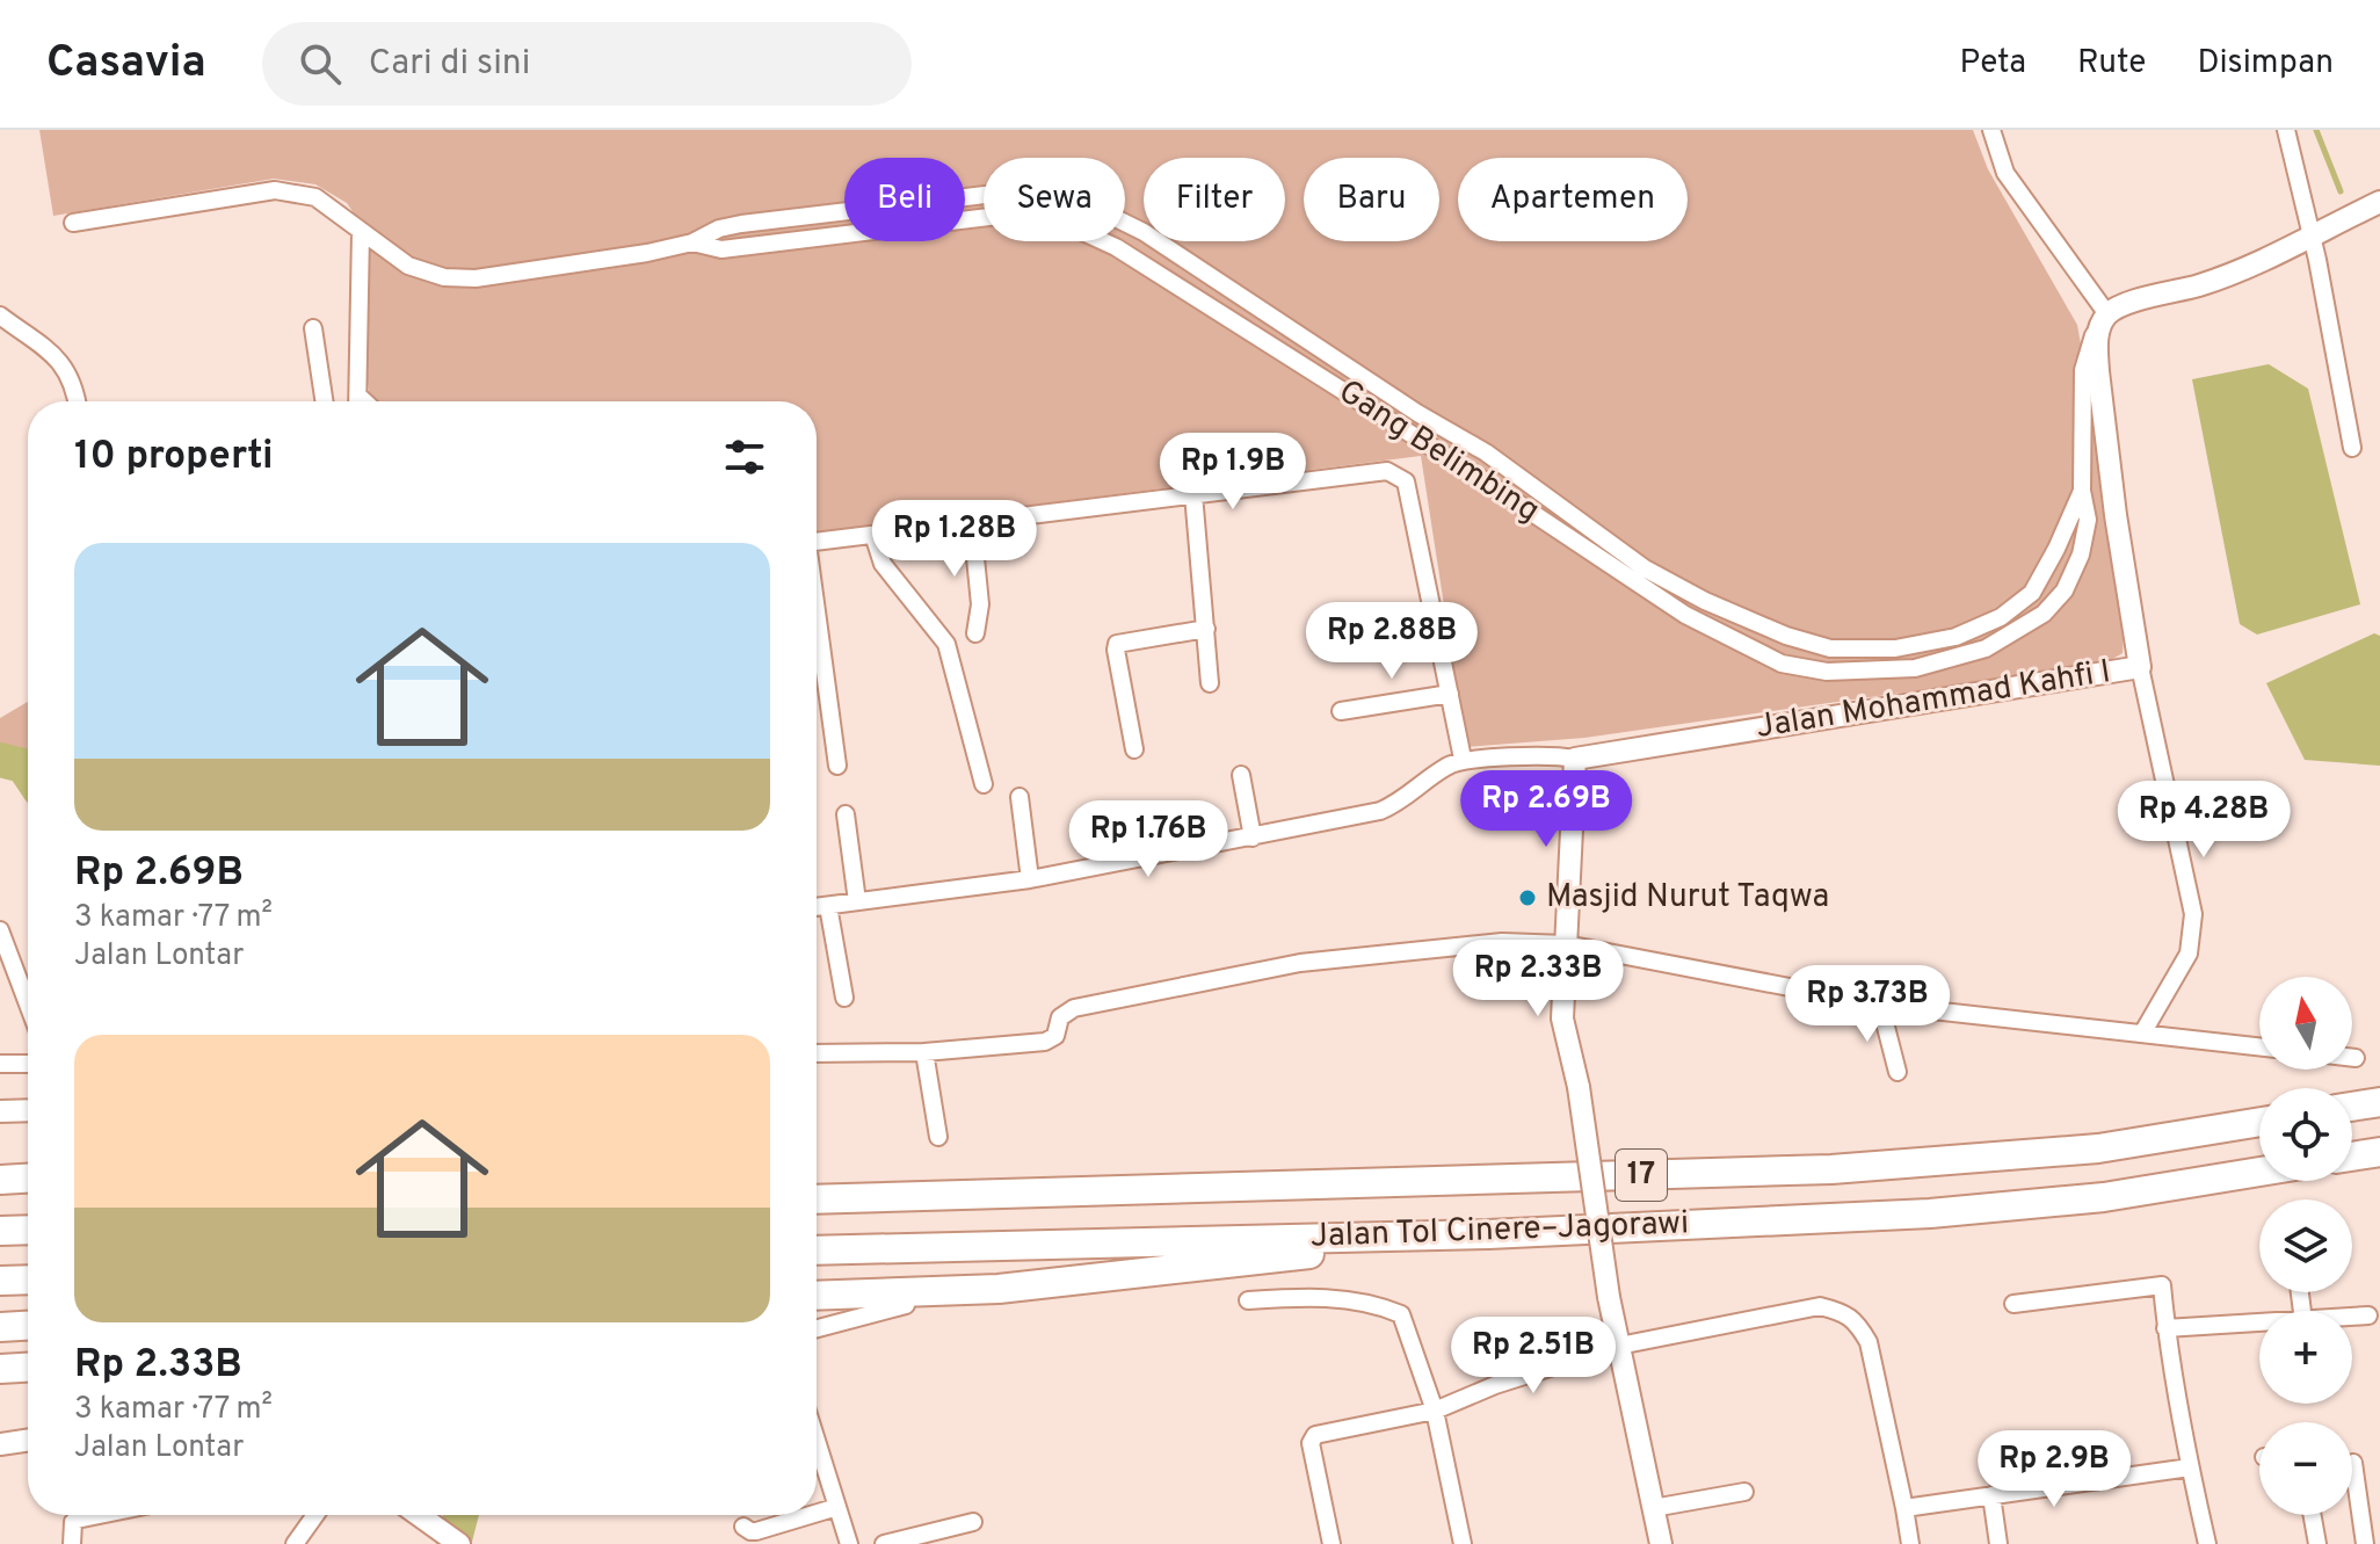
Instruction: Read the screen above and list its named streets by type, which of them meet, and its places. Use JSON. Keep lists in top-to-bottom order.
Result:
{
  "streets": {
    "highway": ["17", "Jalan Tol Cinere–Jagorawi"],
    "street": ["Gang Belimbing", "Jalan Mohammad Kahfi I"]
  },
  "crossings": [
    ["Gang Belimbing", "Jalan Mohammad Kahfi I"]
  ],
  "places": ["Masjid Nurut Taqwa"],
  "north": "top",
  "page": {
    "header": "Casavia",
    "search": "Cari di sini",
    "nav": ["Peta", "Rute", "Disimpan"],
    "chip": [
      "Beli",
      "Sewa",
      "Filter",
      "Baru",
      "Apartemen"
    ],
    "heading": "10 properti",
    "price": [
      "Rp 1.9B",
      "Rp 1.28B",
      "Rp 2.88B",
      "Rp 2.69B",
      "Rp 4.28B",
      "Rp 1.76B",
      "Rp 2.33B",
      "Rp 3.73B",
      "Rp 2.51B",
      "Rp 2.9B"
    ],
    "list": [
      {
        "name": "Rp 2.69B",
        "note": "3 kamar · 77 m² · Jalan Lontar"
      },
      {
        "name": "Rp 2.33B",
        "note": "3 kamar · 77 m² · Jalan Lontar"
      }
    ],
    "map_buttons": ["+", "−"]
  }
}
